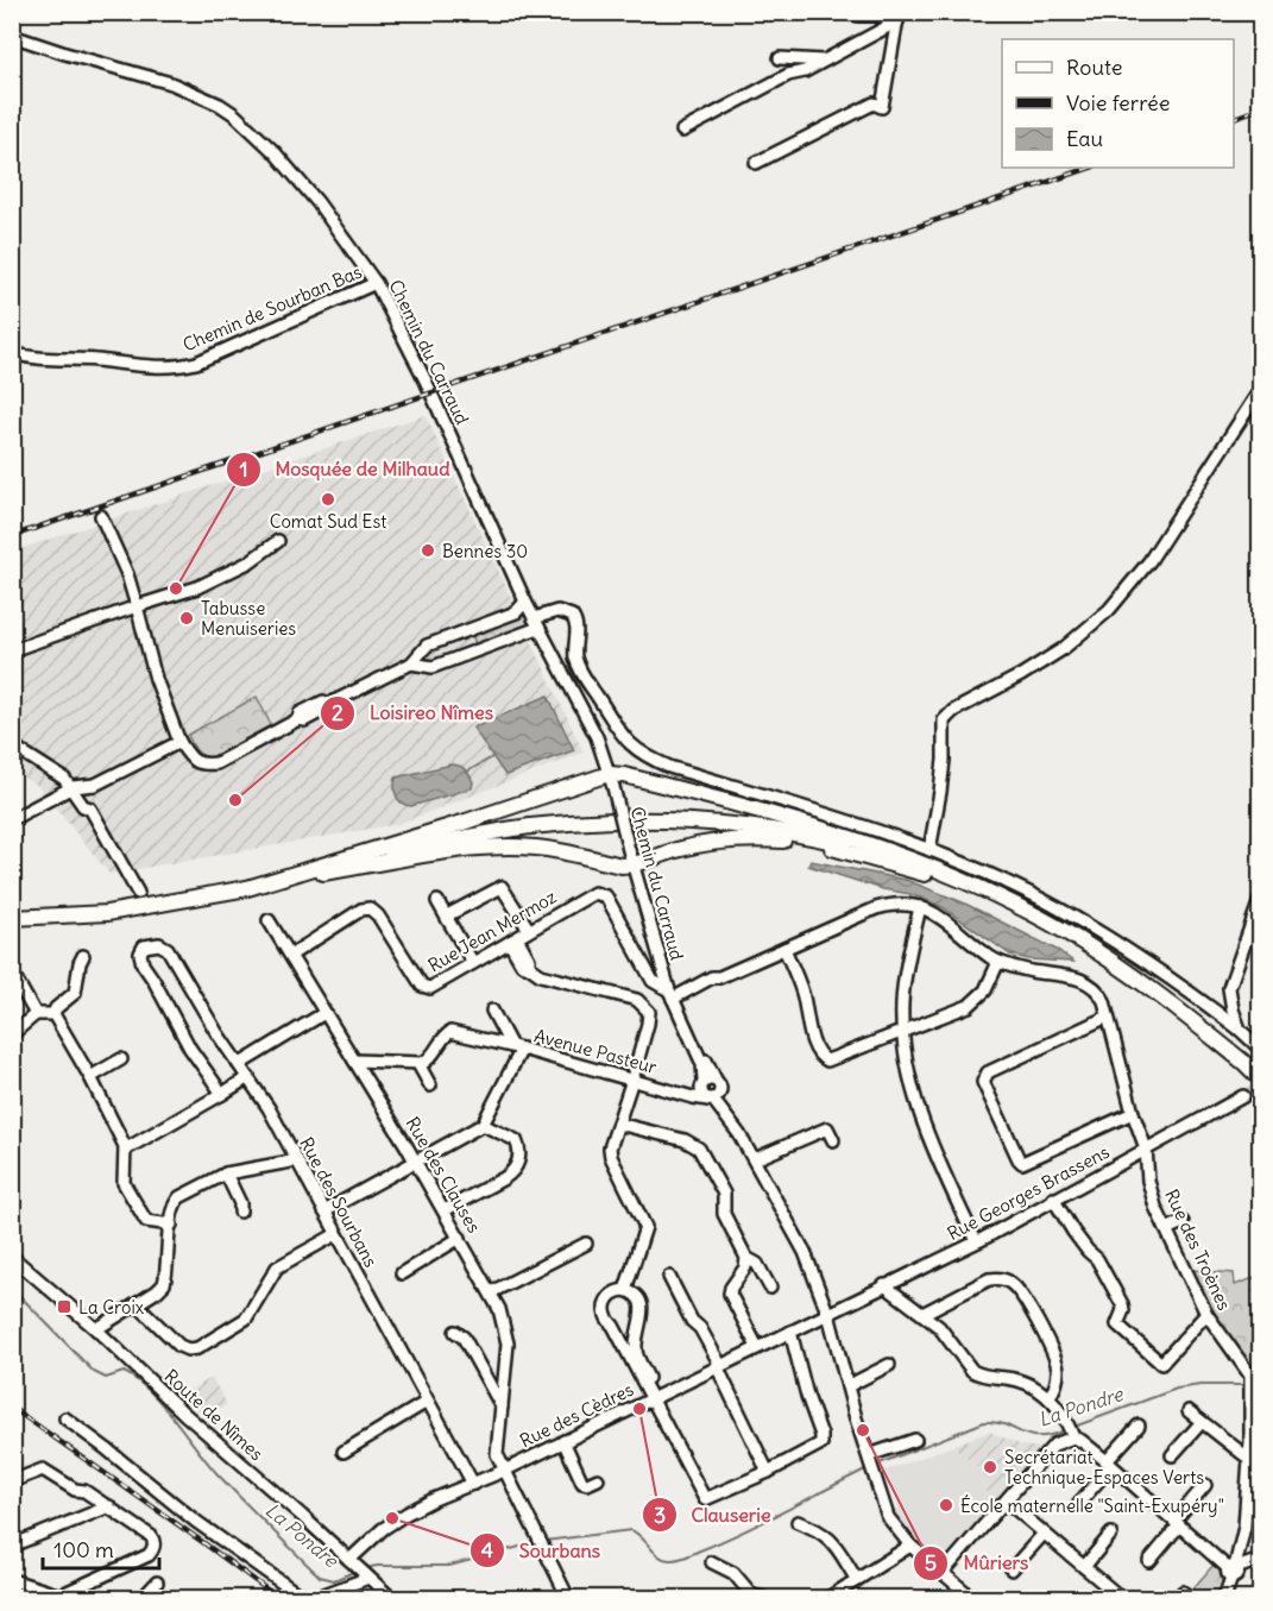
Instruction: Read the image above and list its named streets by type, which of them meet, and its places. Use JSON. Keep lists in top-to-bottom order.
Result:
{
  "streets": {
    "street": [
      "Chemin de Sourban Bas",
      "Chemin du Carraud",
      "Rue Jean Mermoz",
      "Avenue Pasteur",
      "Rue des Clauses",
      "Rue Georges Brassens",
      "Rue des Sourbans",
      "Rue des Troènes",
      "Route de Nîmes",
      "Rue des Cèdres"
    ]
  },
  "crossings": [
    ["Chemin de Sourban Bas", "Chemin du Carraud"],
    ["Chemin du Carraud", "Rue Jean Mermoz"],
    ["Chemin du Carraud", "Avenue Pasteur"],
    ["Chemin du Carraud", "Rue Georges Brassens"],
    ["Chemin du Carraud", "Rue des Cèdres"],
    ["Rue Jean Mermoz", "Rue des Clauses"],
    ["Rue des Clauses", "Rue des Cèdres"],
    ["Rue Georges Brassens", "Rue des Troènes"],
    ["Rue Georges Brassens", "Rue des Cèdres"],
    ["Rue des Sourbans", "Rue des Cèdres"],
    ["Route de Nîmes", "Rue des Cèdres"]
  ],
  "water": ["La Pondre"],
  "places": {
    "other": [
      "Comat Sud Est",
      "Bennes 30",
      "Mosquée de Milhaud",
      "Tabusse Menuiseries",
      "Loisireo Nîmes",
      "Clauserie",
      "Mûriers",
      "Secrétariat Technique-Espaces Verts",
      "École maternelle \"Saint-Exupéry\"",
      "Sourbans"
    ],
    "transit": ["La Croix"]
  },
  "legend": ["Route", "Voie ferrée", "Eau"],
  "scale_bar": "100 m"
}
